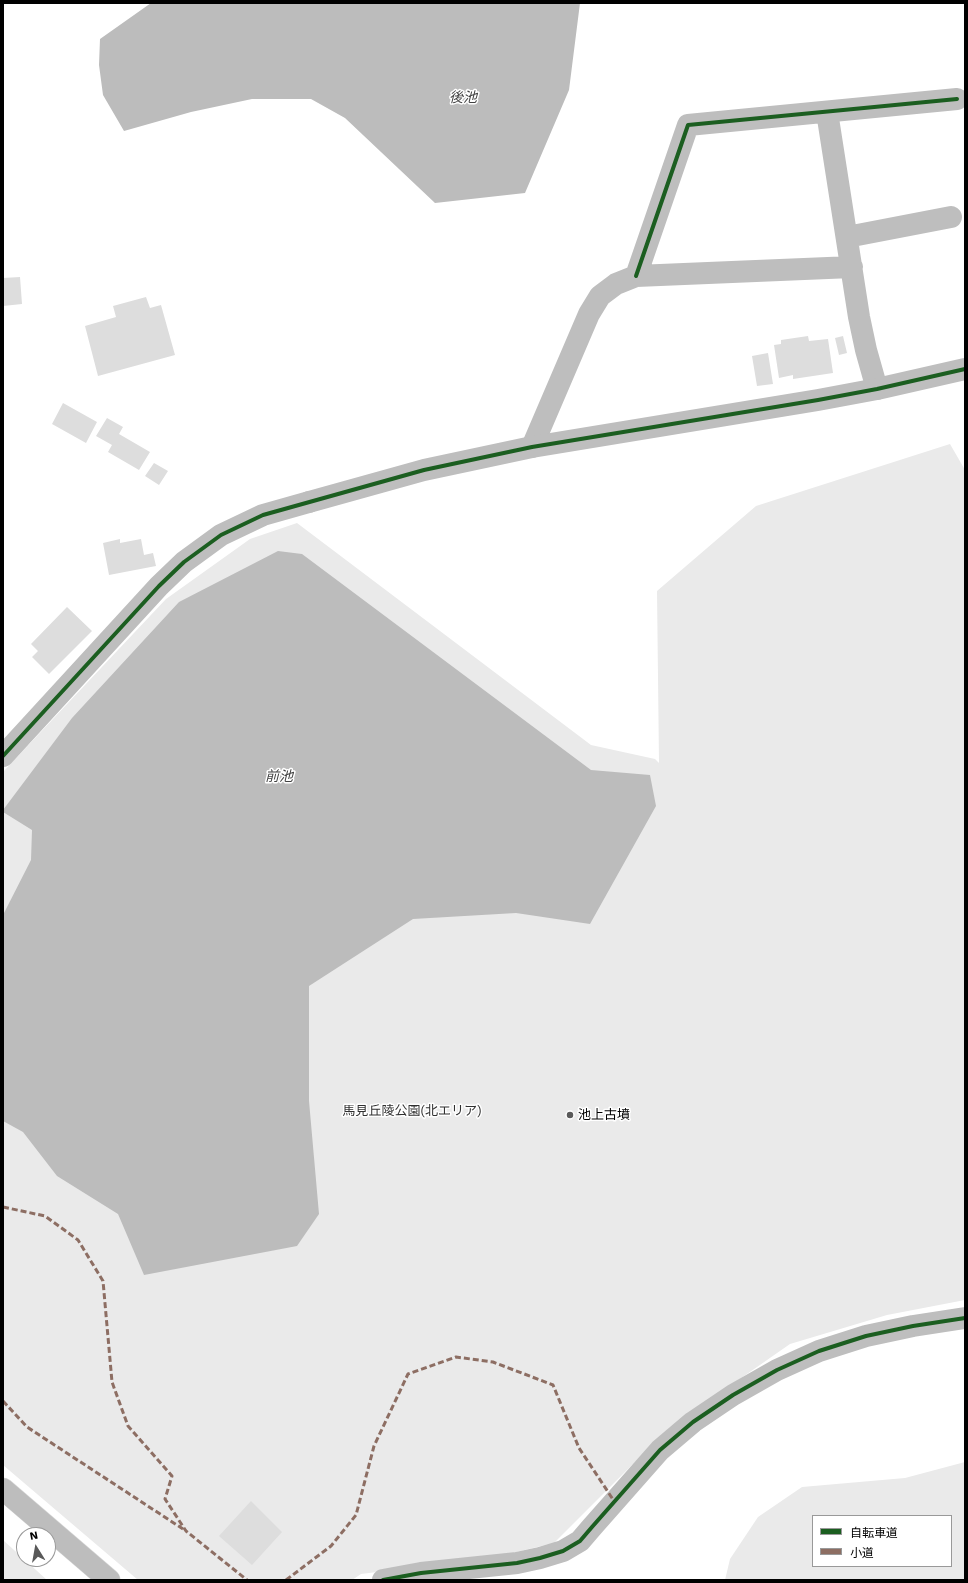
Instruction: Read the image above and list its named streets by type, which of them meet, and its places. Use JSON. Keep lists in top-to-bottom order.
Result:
{
  "water": ["後池", "前池"],
  "parks": ["馬見丘陵公園(北エリア)"],
  "places": ["池上古墳"],
  "legend": ["自転車道", "小道"],
  "north": "top"
}
